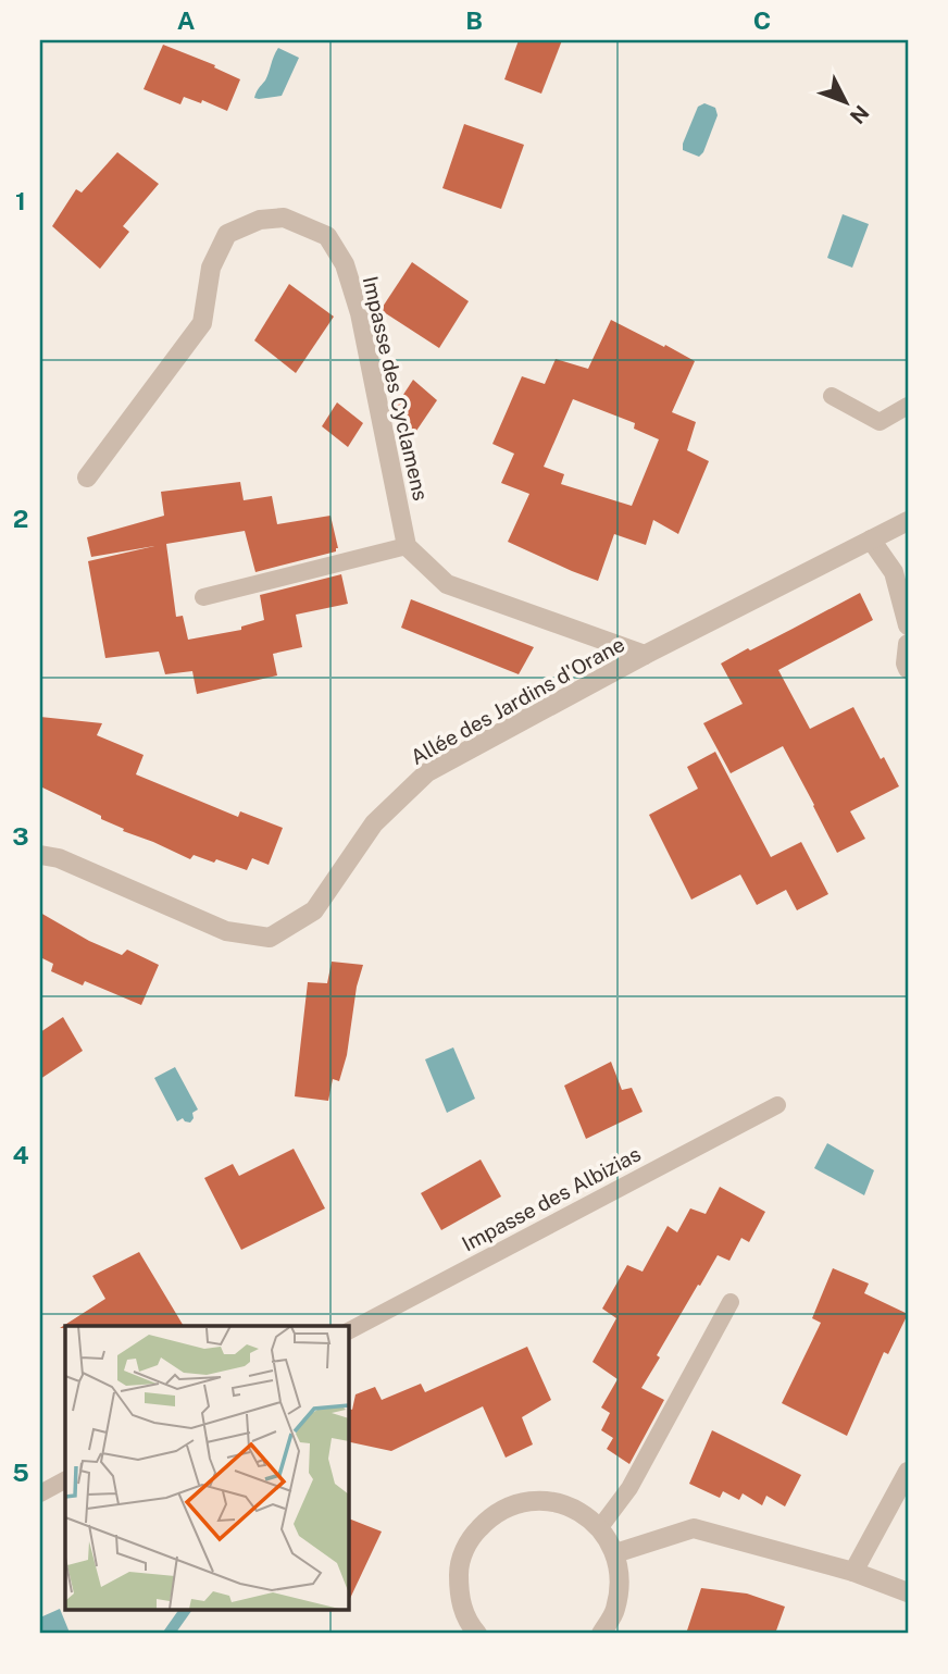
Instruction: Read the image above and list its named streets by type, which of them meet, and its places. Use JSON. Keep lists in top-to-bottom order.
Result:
{
  "streets": {
    "street": ["Impasse des Cyclamens", "Allée des Jardins d'Orane"],
    "lane": ["Impasse des Albizias"]
  },
  "north": "bottom right",
  "grid": {
    "columns": ["A", "B", "C"],
    "rows": [
      "1",
      "2",
      "3",
      "4",
      "5"
    ]
  }
}
